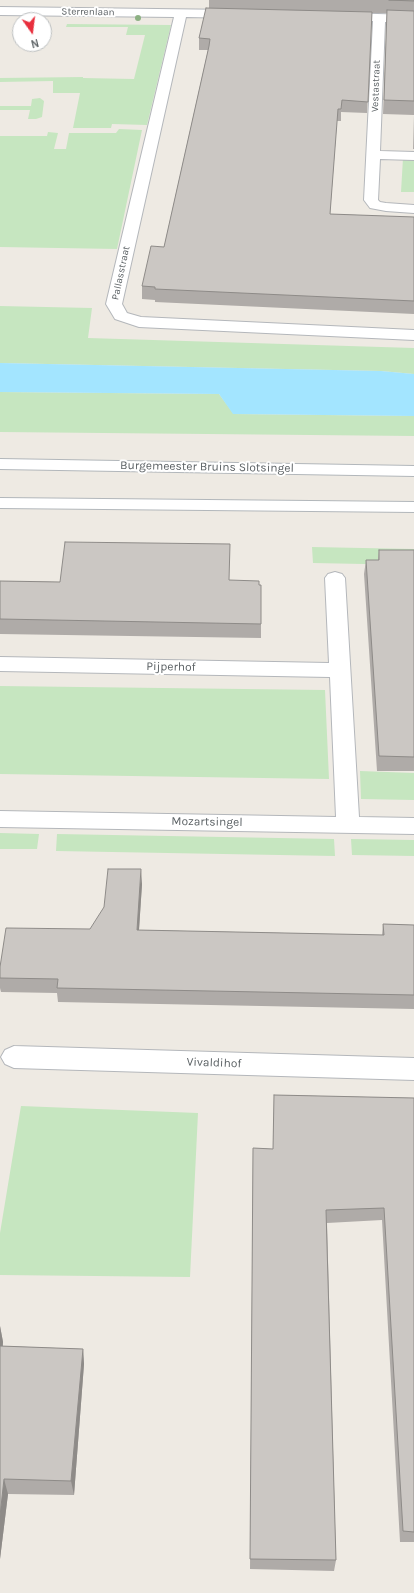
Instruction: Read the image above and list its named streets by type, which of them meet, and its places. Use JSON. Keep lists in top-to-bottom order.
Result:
{
  "streets": {
    "street": [
      "Sterrenlaan",
      "Vestastraat",
      "Pallasstraat",
      "Burgemeester Bruins Slotsingel",
      "Pijperhof",
      "Mozartsingel",
      "Vivaldihof"
    ]
  },
  "crossings": [
    ["Sterrenlaan", "Pallasstraat"]
  ],
  "north": "bottom"
}
